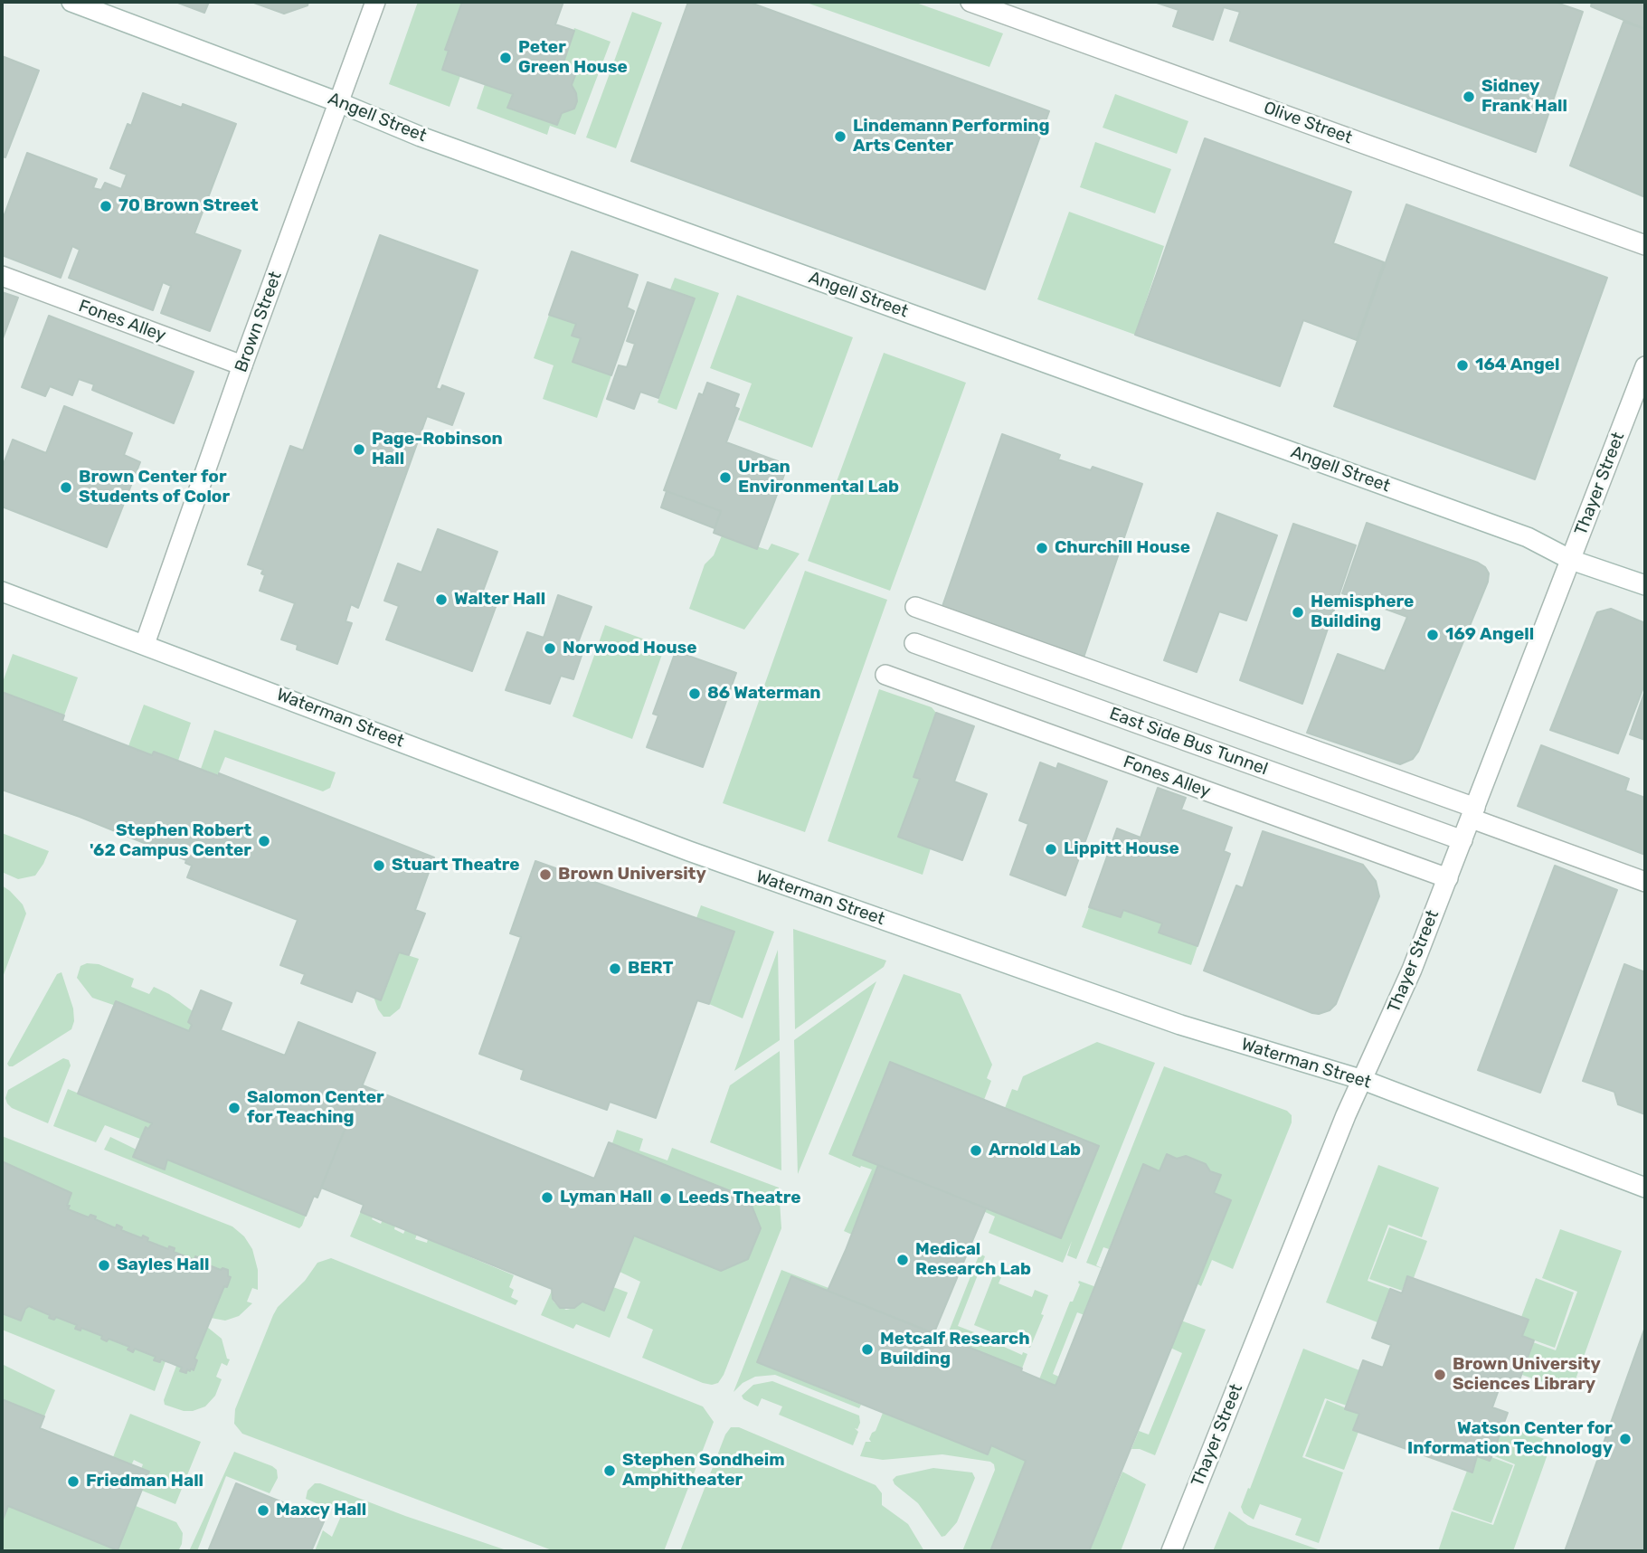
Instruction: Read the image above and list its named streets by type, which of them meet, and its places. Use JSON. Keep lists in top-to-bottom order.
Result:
{
  "streets": {
    "main road": [
      "Angell Street",
      "Olive Street",
      "Fones Alley",
      "Brown Street",
      "Thayer Street",
      "Waterman Street",
      "East Side Bus Tunnel"
    ]
  },
  "crossings": [
    ["Angell Street", "Brown Street"],
    ["Angell Street", "Thayer Street"],
    ["Fones Alley", "Brown Street"],
    ["Fones Alley", "Thayer Street"],
    ["Brown Street", "Waterman Street"],
    ["Thayer Street", "Waterman Street"],
    ["Thayer Street", "East Side Bus Tunnel"]
  ],
  "places": [
    "Peter Green House",
    "Sidney Frank Hall",
    "Lindemann Performing Arts Center",
    "70 Brown Street",
    "164 Angel",
    "Page-Robinson Hall",
    "Urban Environmental Lab",
    "Brown Center for Students of Color",
    "Churchill House",
    "Walter Hall",
    "Hemisphere Building",
    "169 Angell",
    "Norwood House",
    "86 Waterman",
    "Stephen Robert '62 Campus Center",
    "Lippitt House",
    "Stuart Theatre",
    "Brown University",
    "BERT",
    "Salomon Center for Teaching",
    "Arnold Lab",
    "Lyman Hall",
    "Leeds Theatre",
    "Medical Research Lab",
    "Sayles Hall",
    "Metcalf Research Building",
    "Brown University Sciences Library",
    "Watson Center for Information Technology",
    "Stephen Sondheim Amphitheater",
    "Friedman Hall",
    "Maxcy Hall"
  ]
}
